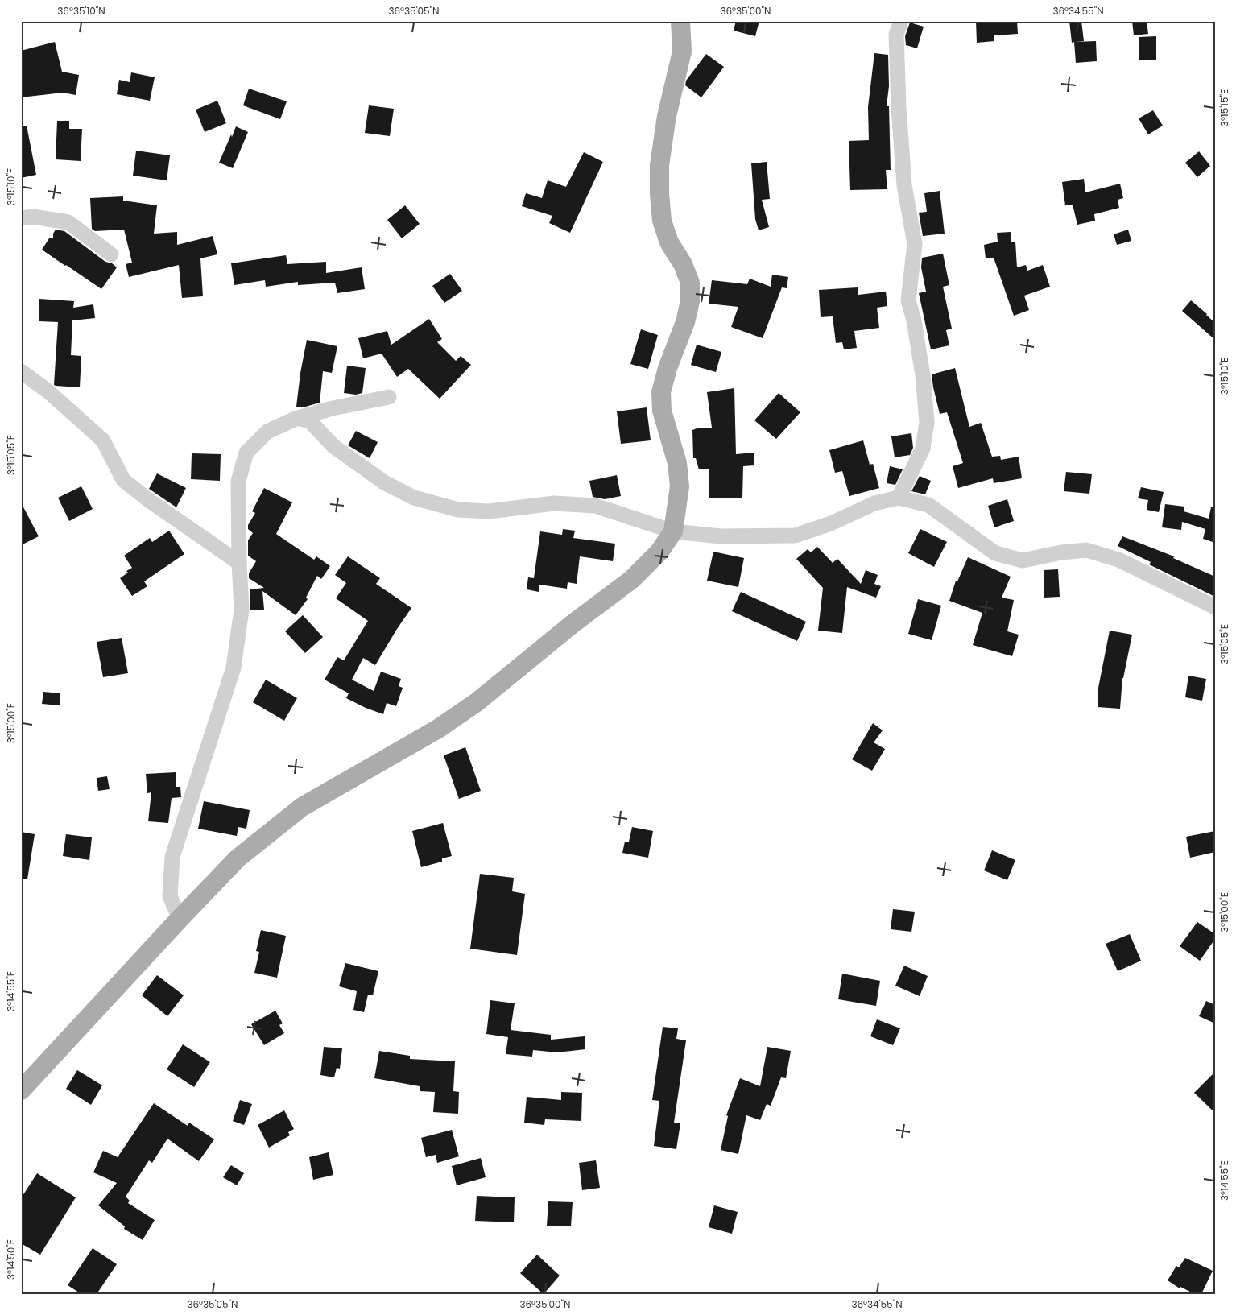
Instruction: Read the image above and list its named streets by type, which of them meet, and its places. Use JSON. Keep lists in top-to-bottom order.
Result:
{
  "coordinates": [
    "36°35'10\"N",
    "36°35'05\"N",
    "36°35'00\"N",
    "36°34'55\"N",
    "3°15'15\"E",
    "3°15'10\"E",
    "3°15'05\"E",
    "3°15'00\"E",
    "3°14'55\"E",
    "3°14'50\"E"
  ]
}
